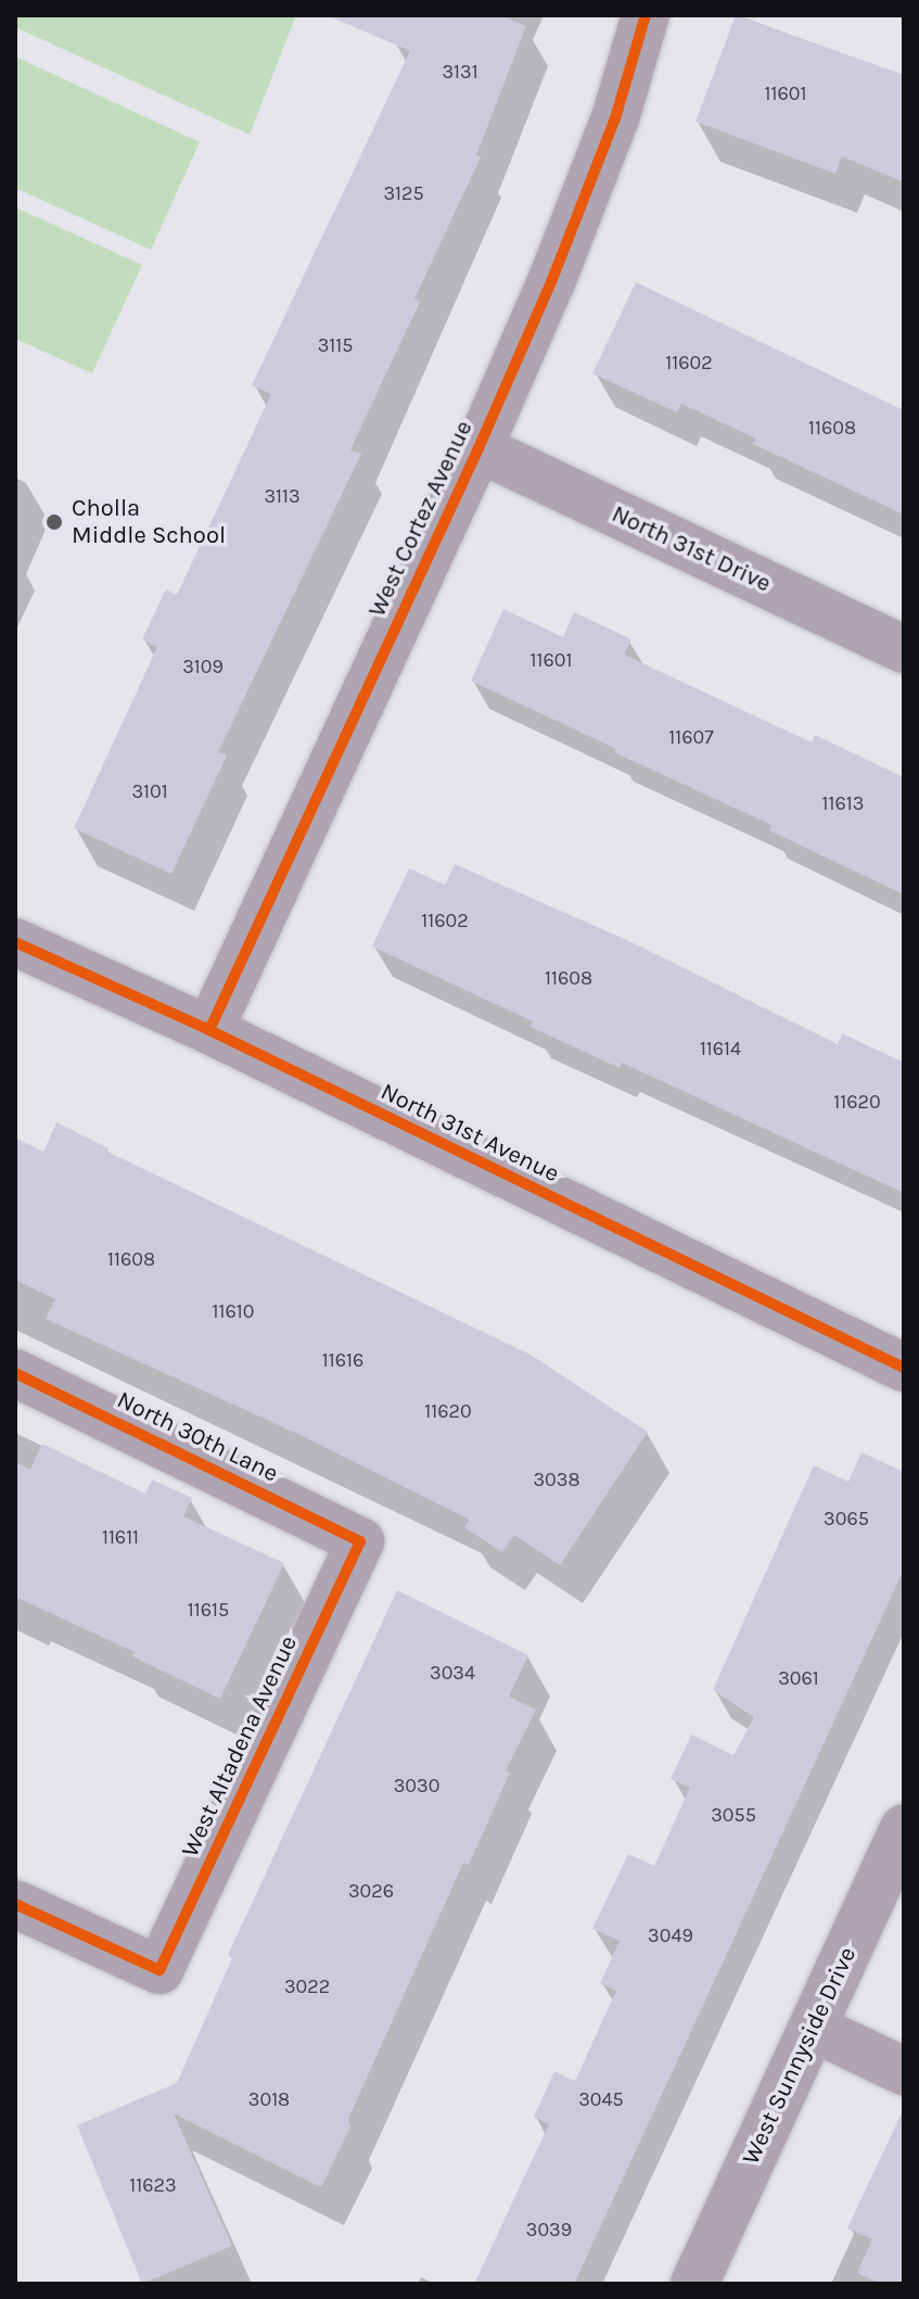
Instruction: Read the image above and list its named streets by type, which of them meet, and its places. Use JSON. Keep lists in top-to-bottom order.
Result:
{
  "streets": {
    "street": [
      "West Cortez Avenue",
      "North 31st Drive",
      "North 31st Avenue",
      "North 30th Lane",
      "West Altadena Avenue",
      "West Sunnyside Drive"
    ]
  },
  "crossings": [
    ["West Cortez Avenue", "North 31st Drive"],
    ["West Cortez Avenue", "North 31st Avenue"],
    ["North 30th Lane", "West Altadena Avenue"]
  ],
  "places": ["Cholla Middle School"],
  "house_numbers": [
    "3131",
    "11601",
    "3125",
    "3115",
    "11602",
    "11608",
    "3113",
    "11601",
    "3109",
    "11607",
    "3101",
    "11613",
    "11602",
    "11608",
    "11614",
    "11620",
    "11608",
    "11610",
    "11616",
    "11620",
    "3038",
    "3065",
    "11611",
    "11615",
    "3034",
    "3061",
    "3030",
    "3055",
    "3026",
    "3049",
    "3022",
    "3018",
    "3045",
    "11623",
    "3039"
  ]
}
